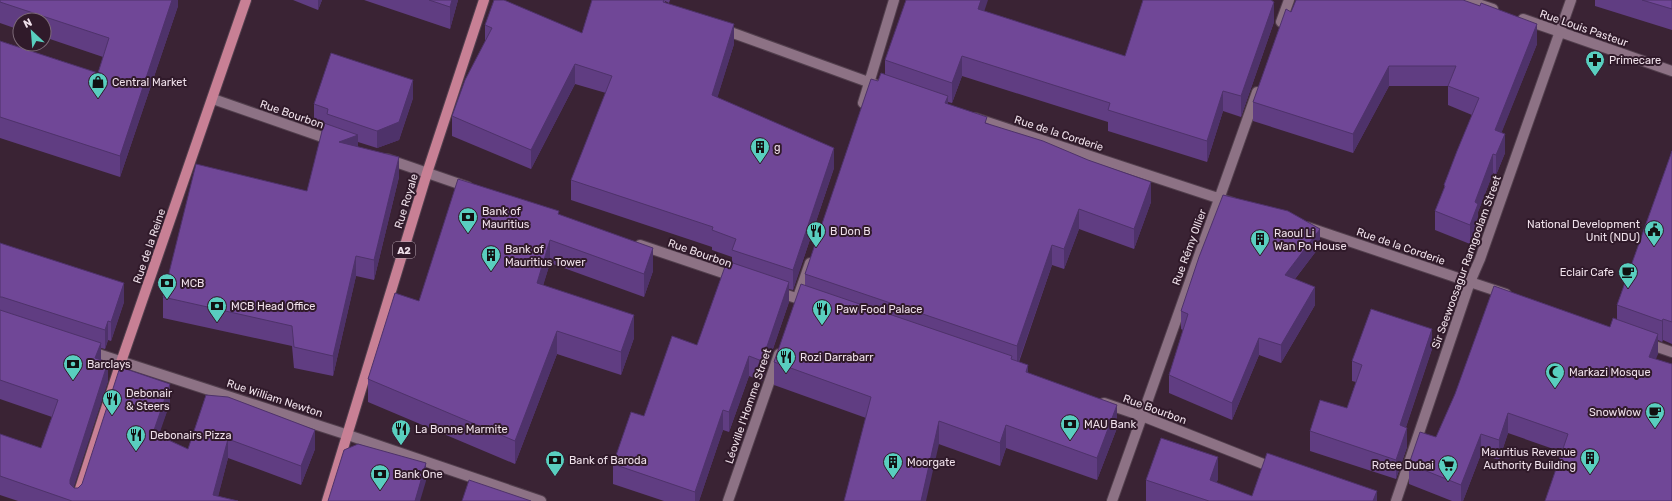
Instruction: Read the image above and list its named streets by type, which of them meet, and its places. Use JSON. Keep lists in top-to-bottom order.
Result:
{
  "streets": {
    "main road": ["Rue Royale", "Rue de la Reine", "A2"],
    "street": [
      "Rue Louis Pasteur",
      "Rue Bourbon",
      "Rue de la Corderie",
      "Rue Rémy Ollier",
      "Sir Seewoosagur Ramgoolam Street",
      "Rue William Newton",
      "Léoville l'Homme Street"
    ]
  },
  "crossings": [
    ["Rue Louis Pasteur", "Sir Seewoosagur Ramgoolam Street"],
    ["Rue Bourbon", "Rue de la Reine"],
    ["Rue Bourbon", "Rue Rémy Ollier"],
    ["Rue de la Corderie", "Rue Rémy Ollier"],
    ["Rue de la Corderie", "Sir Seewoosagur Ramgoolam Street"],
    ["Rue Royale", "Rue William Newton"],
    ["Rue de la Reine", "Rue William Newton"]
  ],
  "places": {
    "pharmacy": ["Primecare"],
    "shop": ["Central Market"],
    "building": [
      "g",
      "Raoul Li Wan Po House",
      "Bank of Mauritius Tower",
      "Mauritius Revenue Authority Building",
      "Moorgate"
    ],
    "bank": [
      "Bank of Mauritius",
      "MCB",
      "MCB Head Office",
      "Barclays",
      "MAU Bank",
      "Bank of Baroda",
      "Bank One"
    ],
    "public building": ["National Development Unit (NDU)"],
    "restaurant": [
      "B Don B",
      "Paw Food Palace",
      "Rozi Darrabarr",
      "Debonair & Steers",
      "La Bonne Marmite",
      "Debonairs Pizza"
    ],
    "cafe": ["Eclair Cafe", "SnowWow"],
    "mosque": ["Markazi Mosque"],
    "supermarket": ["Rotee Dubai"]
  },
  "north": "top left"
}
